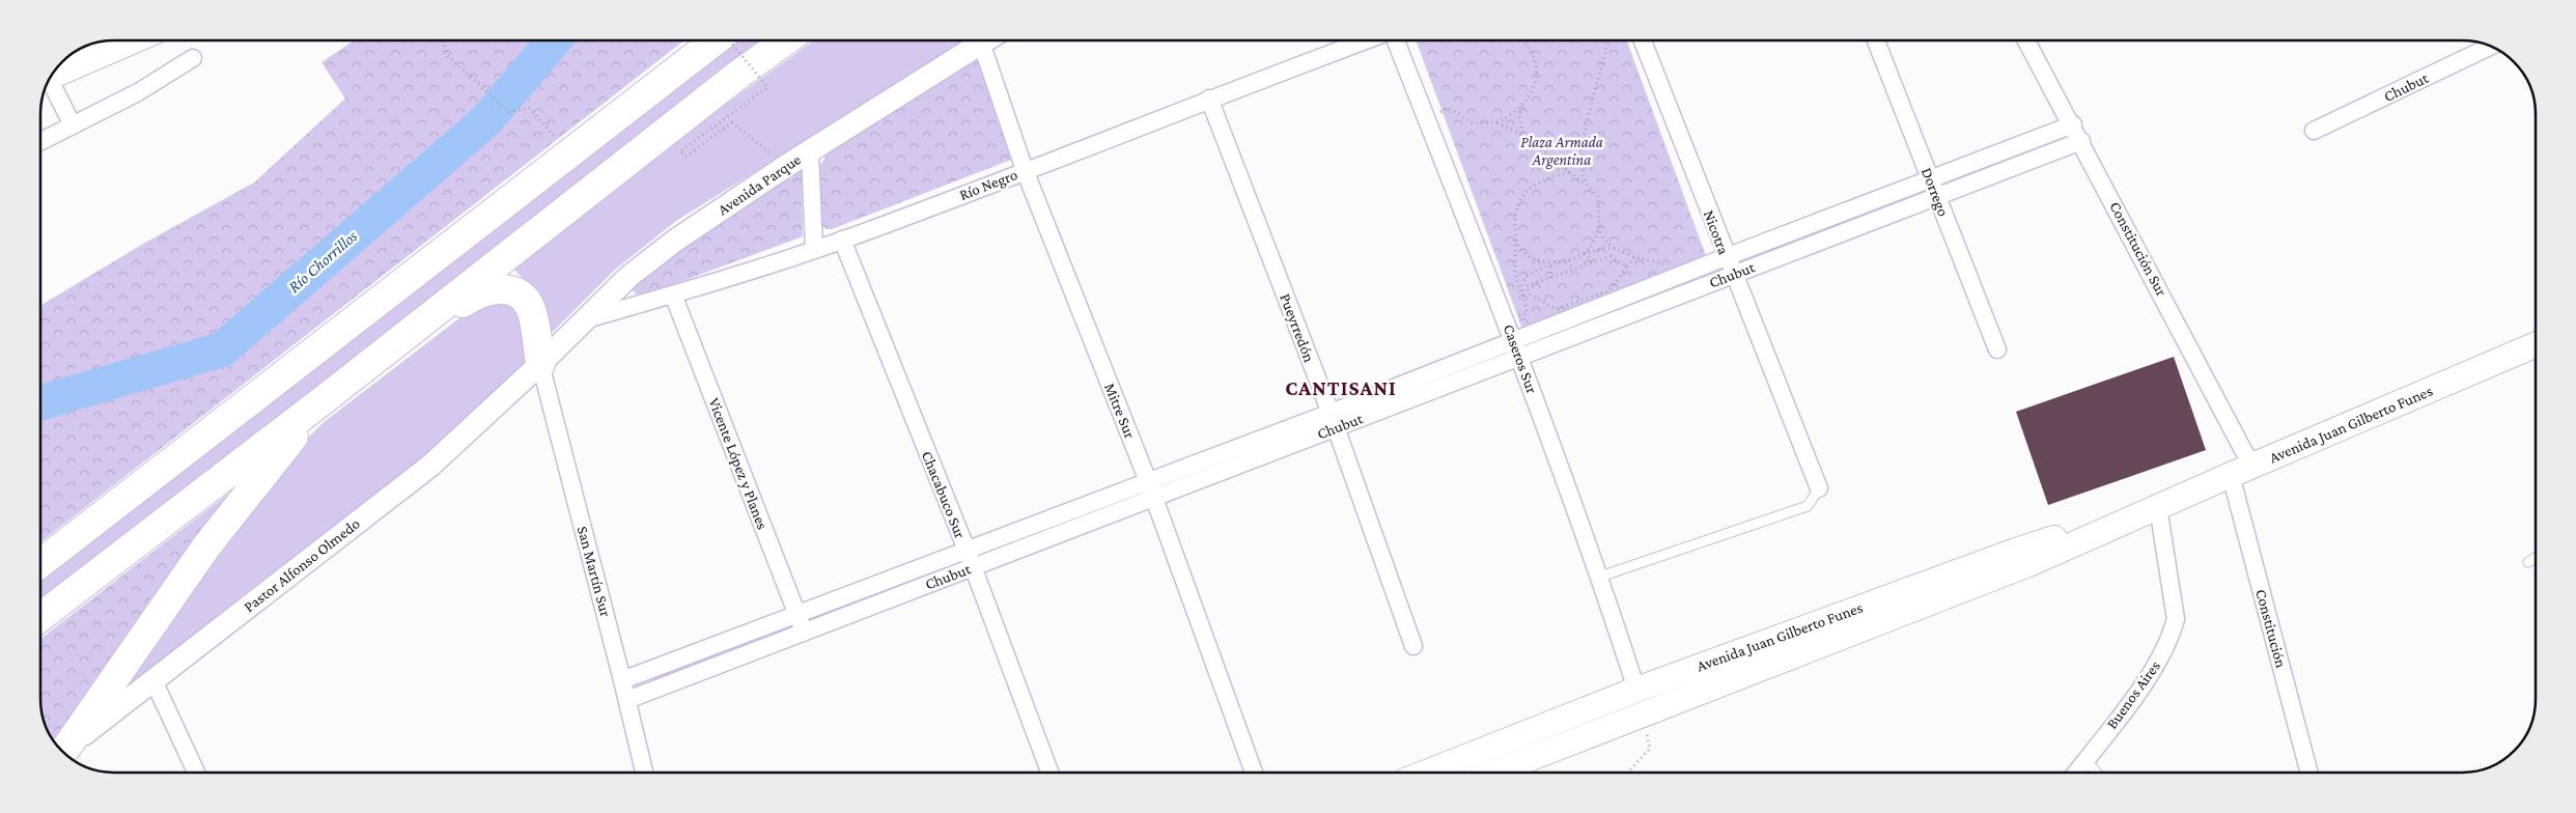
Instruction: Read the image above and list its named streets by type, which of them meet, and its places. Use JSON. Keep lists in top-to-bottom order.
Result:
{
  "streets": {
    "main road": ["Avenida Juan Gilberto Funes"],
    "street": [
      "Chubut",
      "Avenida Parque",
      "Río Negro",
      "Dorrego",
      "Nicotra",
      "Constitución Sur",
      "Pueyrredón",
      "Caseros Sur",
      "Mitre Sur",
      "Vicente López y Planes",
      "Chacabuco Sur",
      "Pastor Alfonso Olmedo",
      "San Martín Sur",
      "Constitución",
      "Buenos Aires"
    ]
  },
  "crossings": [
    ["Chubut", "Dorrego"],
    ["Chubut", "Nicotra"],
    ["Chubut", "Constitución Sur"],
    ["Chubut", "Pueyrredón"],
    ["Chubut", "Caseros Sur"],
    ["Chubut", "Mitre Sur"],
    ["Chubut", "Vicente López y Planes"],
    ["Chubut", "Chacabuco Sur"],
    ["Chubut", "San Martín Sur"],
    ["Avenida Parque", "Río Negro"],
    ["Avenida Parque", "Pastor Alfonso Olmedo"],
    ["Avenida Parque", "San Martín Sur"],
    ["Río Negro", "Pueyrredón"],
    ["Río Negro", "Mitre Sur"],
    ["Río Negro", "Vicente López y Planes"],
    ["Río Negro", "Chacabuco Sur"],
    ["Constitución Sur", "Avenida Juan Gilberto Funes"],
    ["Constitución Sur", "Constitución"],
    ["Caseros Sur", "Avenida Juan Gilberto Funes"],
    ["Avenida Juan Gilberto Funes", "Constitución"],
    ["Avenida Juan Gilberto Funes", "Buenos Aires"],
    ["Pastor Alfonso Olmedo", "San Martín Sur"]
  ],
  "districts": ["CANTISANI"],
  "water": ["Río Chorrillos"],
  "parks": ["Plaza Armada Argentina"]
}
